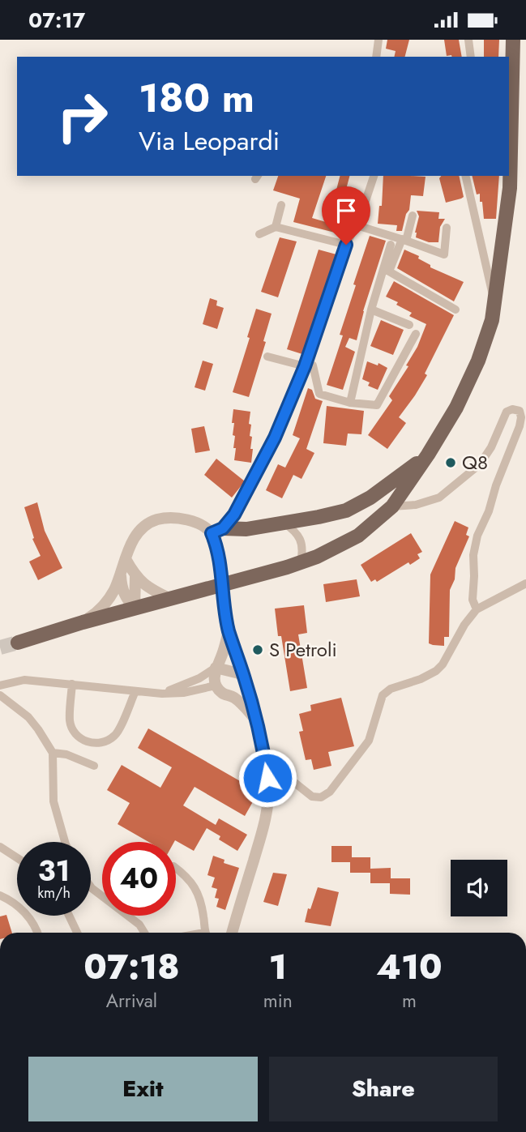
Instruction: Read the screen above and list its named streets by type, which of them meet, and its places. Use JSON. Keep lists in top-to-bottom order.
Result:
{
  "places": ["Q8", "S Petroli"],
  "page": {
    "status": "07:17",
    "turn": ["180 m", "Via Leopardi"],
    "speed": "31 km/h",
    "limit": "40",
    "eta": [
      "07:18",
      "Arrival",
      "1",
      "min",
      "410",
      "m"
    ],
    "buttons": ["Exit", "Share"]
  }
}
